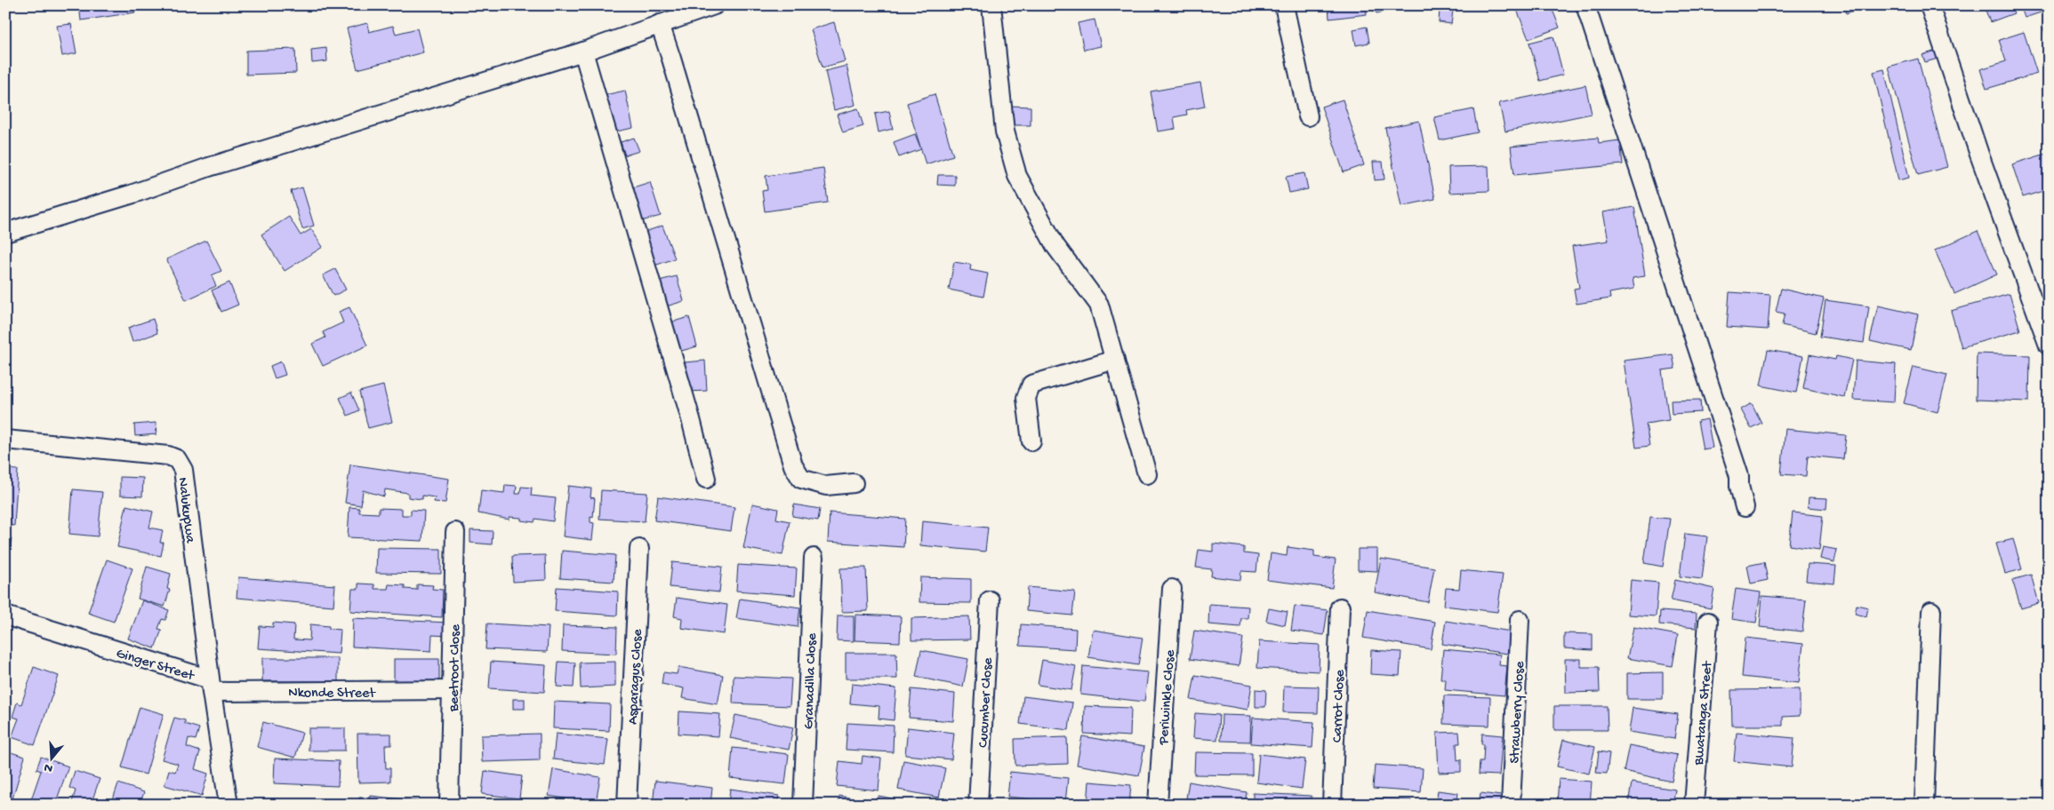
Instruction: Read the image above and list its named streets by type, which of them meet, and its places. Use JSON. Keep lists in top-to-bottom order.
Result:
{
  "streets": {
    "street": [
      "Nalukupwa",
      "Ginger Street",
      "Beetroot Close",
      "Asparagus Close",
      "Granadilla Close",
      "Nkonde Street",
      "Periwinkle Close",
      "Cucumber Close",
      "Carrot Close",
      "Strawberry Close",
      "Bwatanga Street"
    ]
  },
  "crossings": [
    ["Nalukupwa", "Ginger Street"],
    ["Nalukupwa", "Nkonde Street"],
    ["Ginger Street", "Nkonde Street"],
    ["Beetroot Close", "Nkonde Street"]
  ],
  "north": "bottom"
}
